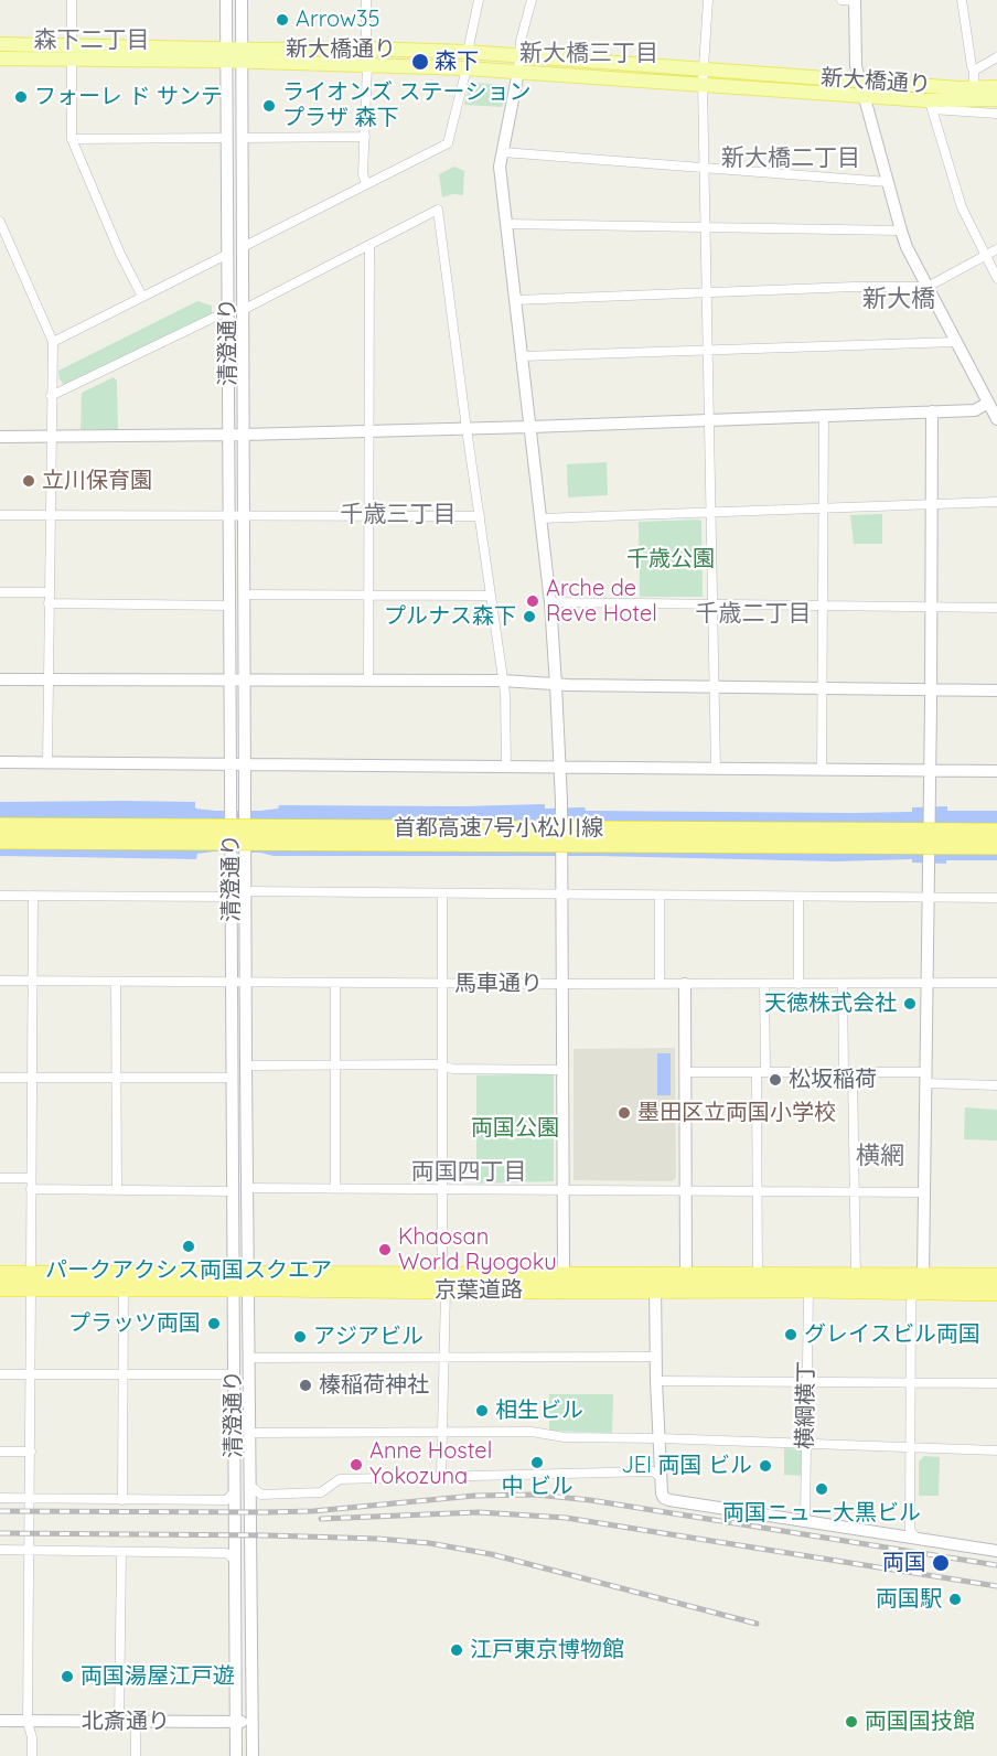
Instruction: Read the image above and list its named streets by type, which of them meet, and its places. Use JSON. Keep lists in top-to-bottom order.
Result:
{
  "streets": {
    "highway": ["首都高速7号小松川線", "京葉道路"],
    "main road": ["新大橋通り"],
    "street": [
      "清澄通り",
      "馬車通り",
      "横綱横丁",
      "北斎通り"
    ]
  },
  "crossings": [
    ["新大橋通り", "清澄通り"],
    ["清澄通り", "馬車通り"],
    ["清澄通り", "京葉道路"],
    ["清澄通り", "北斎通り"],
    ["京葉道路", "横綱横丁"]
  ],
  "districts": [
    "森下二丁目",
    "新大橋三丁目",
    "新大橋二丁目",
    "新大橋",
    "千歳三丁目",
    "千歳二丁目",
    "横網",
    "両国四丁目"
  ],
  "parks": ["千歳公園", "両国公園"],
  "places": [
    "Arrow35",
    "森下",
    "フォーレ ド サンテ",
    "ライオンズ ステーション プラザ 森下",
    "立川保育園",
    "Arche de Reve Hotel",
    "プルナス森下",
    "天徳株式会社",
    "松坂稲荷",
    "墨田区立両国小学校",
    "パークアクシス両国スクエア",
    "Khaosan World Ryogoku",
    "プラッツ両国",
    "グレイスビル両国",
    "アジアビル",
    "榛稲荷神社",
    "相生ビル",
    "中 ビル",
    "Anne Hostel Yokozuna",
    "JEI 両国 ビル",
    "両国ニュー大黒ビル",
    "両国",
    "両国駅",
    "江戸東京博物館",
    "両国湯屋江戸遊",
    "両国国技館"
  ]
}
